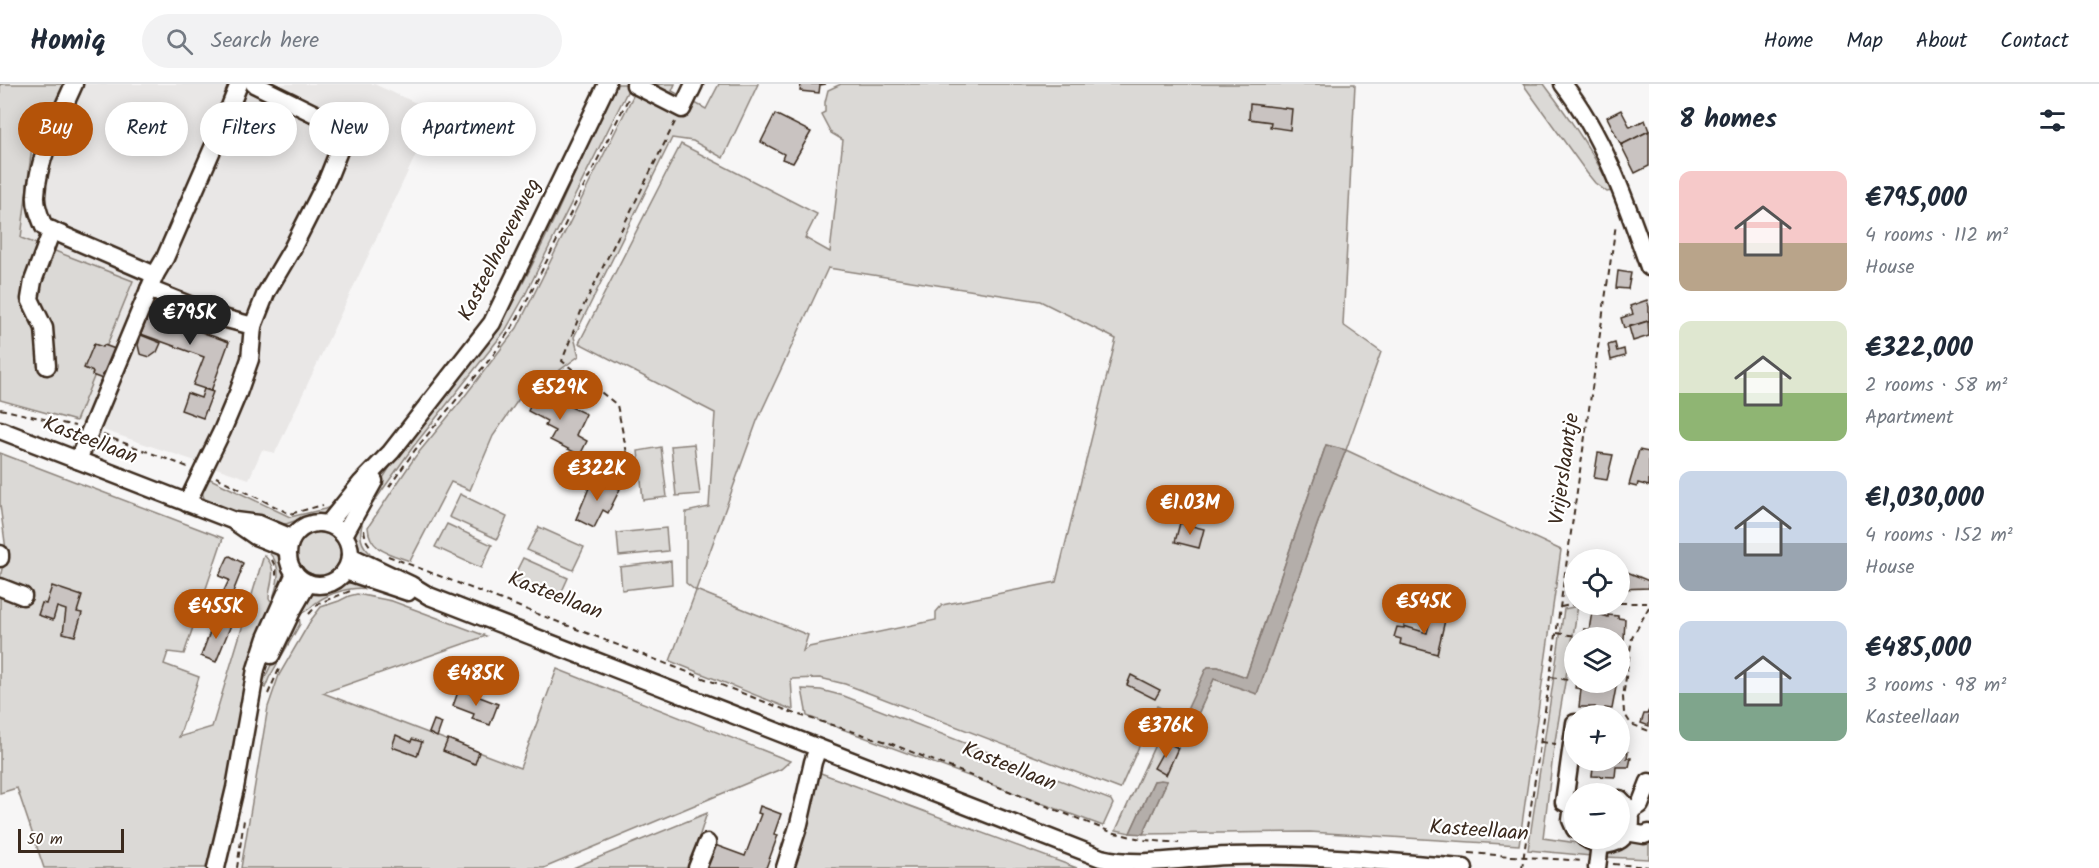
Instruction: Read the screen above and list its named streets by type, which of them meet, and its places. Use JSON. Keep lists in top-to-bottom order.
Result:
{
  "streets": {
    "street": ["Kasteelhoevenweg", "Kasteellaan"],
    "path": ["Vrijerslaantje"]
  },
  "crossings": [
    ["Kasteelhoevenweg", "Kasteellaan"],
    ["Kasteellaan", "Vrijerslaantje"]
  ],
  "scale_bar": "50 m",
  "page": {
    "header": "Homiq",
    "search": "Search here",
    "nav": [
      "Home",
      "Map",
      "About",
      "Contact"
    ],
    "heading": "8 homes",
    "chip": [
      "Buy",
      "Rent",
      "Filters",
      "New",
      "Apartment"
    ],
    "list": [
      {
        "name": "€795,000",
        "note": "4 rooms · 112 m² · House"
      },
      {
        "name": "€322,000",
        "note": "2 rooms · 58 m² · Apartment"
      },
      {
        "name": "€1,030,000",
        "note": "4 rooms · 152 m² · House"
      },
      {
        "name": "€485,000",
        "note": "3 rooms · 98 m² · Kasteellaan"
      }
    ],
    "price": [
      "€795K",
      "€529K",
      "€322K",
      "€1.03M",
      "€545K",
      "€455K",
      "€485K",
      "€376K"
    ],
    "map_buttons": ["+", "−"],
    "scale": "50 m"
  }
}
